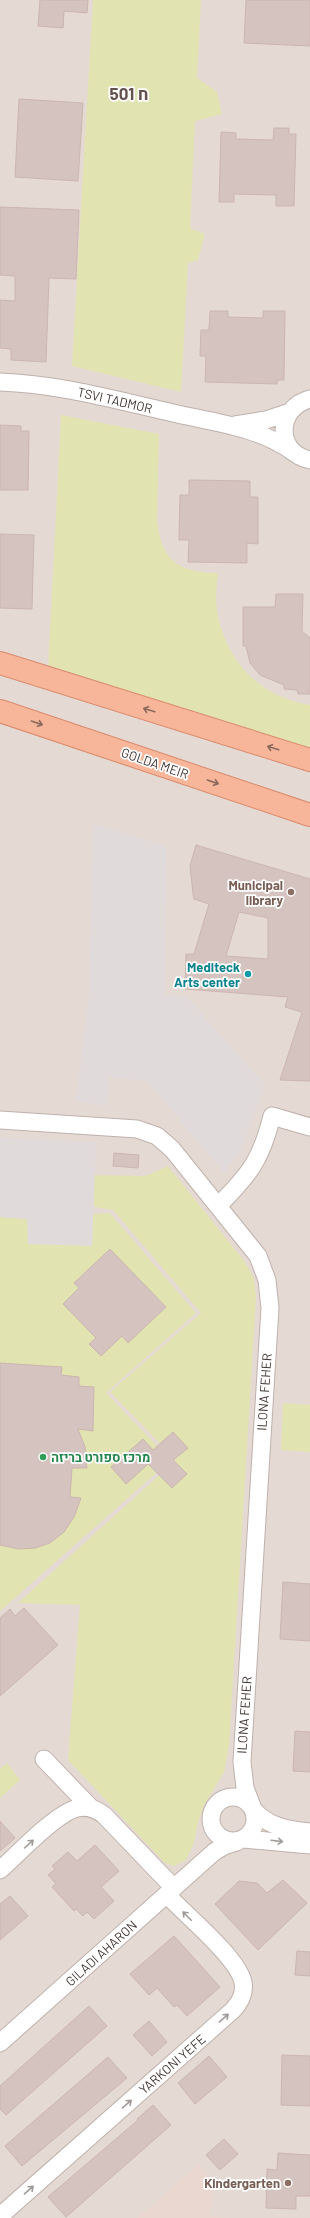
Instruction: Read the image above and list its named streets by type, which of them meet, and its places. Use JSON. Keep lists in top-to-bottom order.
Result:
{
  "streets": {
    "main road": ["GOLDA MEIR"],
    "street": [
      "TSVI TADMOR",
      "ILONA FEHER",
      "GILADI AHARON",
      "YARKONI YEFE"
    ]
  },
  "crossings": [
    ["ILONA FEHER", "GILADI AHARON"],
    ["GILADI AHARON", "YARKONI YEFE"]
  ],
  "districts": ["ח 501"],
  "places": [
    "Municipal library",
    "Mediteck Arts center",
    "מרכז ספורט בריזה",
    "Kindergarten"
  ]
}
